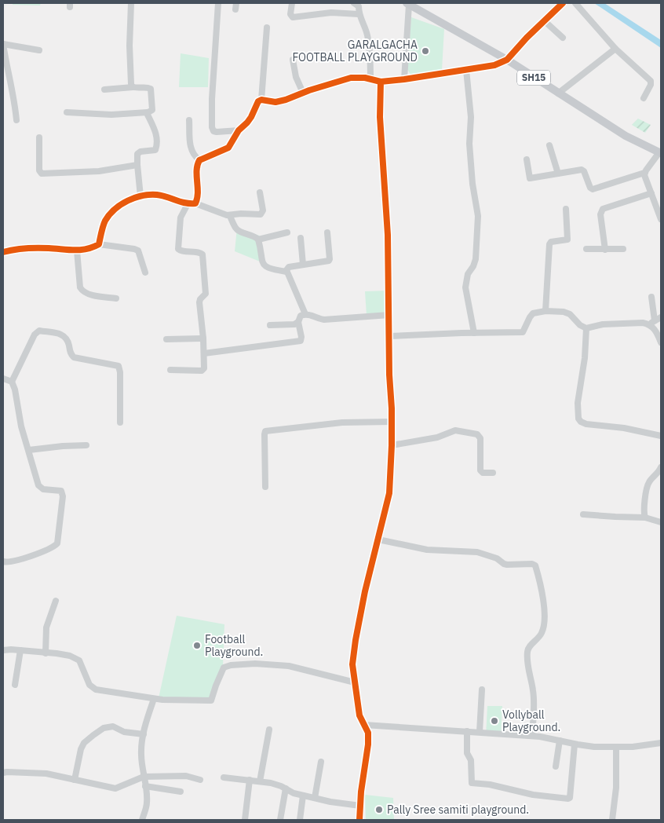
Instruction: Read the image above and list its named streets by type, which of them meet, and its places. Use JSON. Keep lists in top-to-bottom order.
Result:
{
  "streets": {
    "main road": ["SH15"]
  },
  "places": [
    "GARALGACHA FOOTBALL PLAYGROUND",
    "Football Playground.",
    "Vollyball Playground.",
    "Pally Sree samiti playground."
  ]
}
